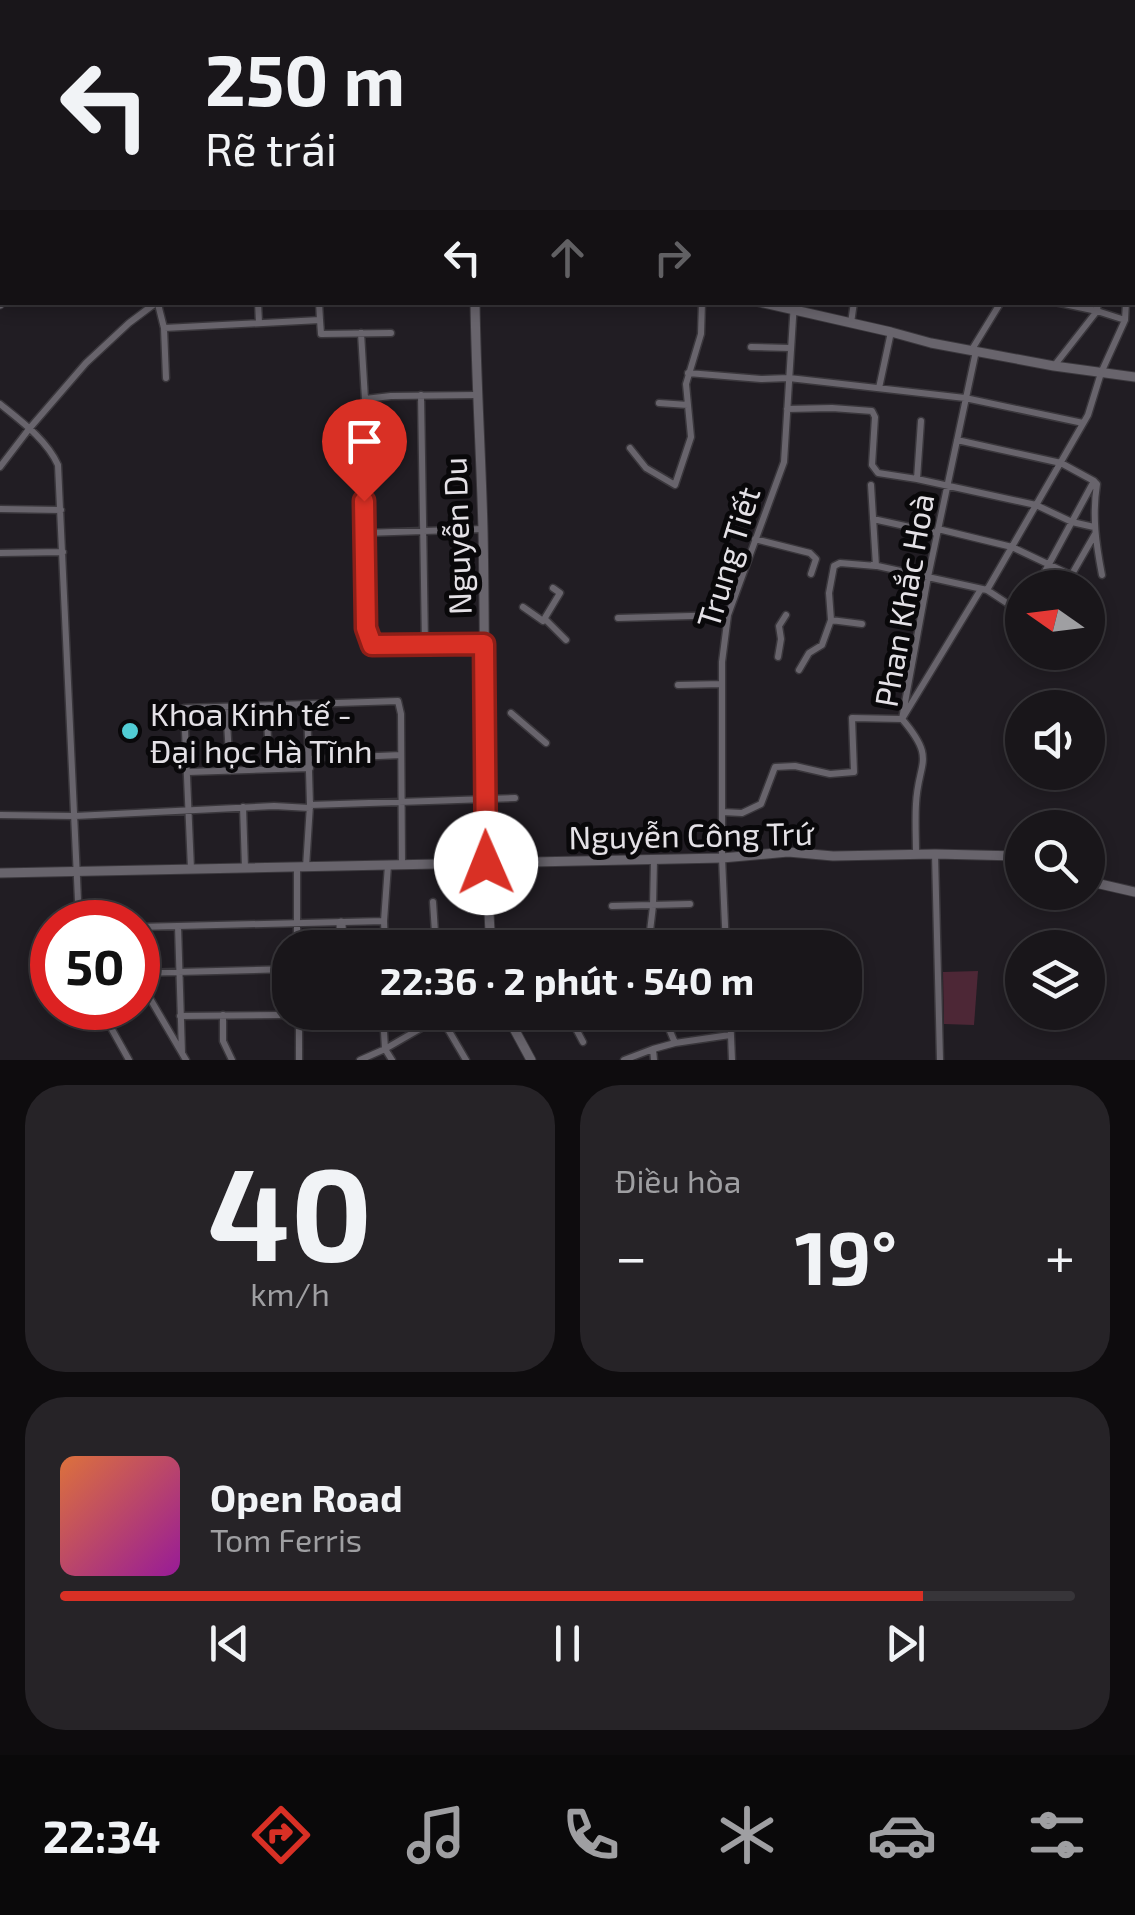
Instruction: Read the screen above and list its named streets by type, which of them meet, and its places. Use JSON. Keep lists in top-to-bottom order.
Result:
{
  "streets": {
    "main road": ["Nguyễn Du", "Nguyễn Công Trứ"],
    "street": ["Trung Tiết", "Phan Khắc Hoà"]
  },
  "crossings": [
    ["Nguyễn Du", "Nguyễn Công Trứ"],
    ["Trung Tiết", "Nguyễn Công Trứ"],
    ["Phan Khắc Hoà", "Nguyễn Công Trứ"]
  ],
  "places": ["Khoa Kinh tế - Đại học Hà Tĩnh"],
  "north": "left",
  "page": {
    "turn": ["250 m", "Rẽ trái"],
    "limit": "50",
    "trip": "22:36 · 2 phút · 540 m",
    "tile": [
      ["40", "km/h"],
      "Điều hòa"
    ],
    "heat": ["−", "19°", "+"],
    "song": ["Open Road", "Tom Ferris"],
    "tabs": "22:34"
  }
}
